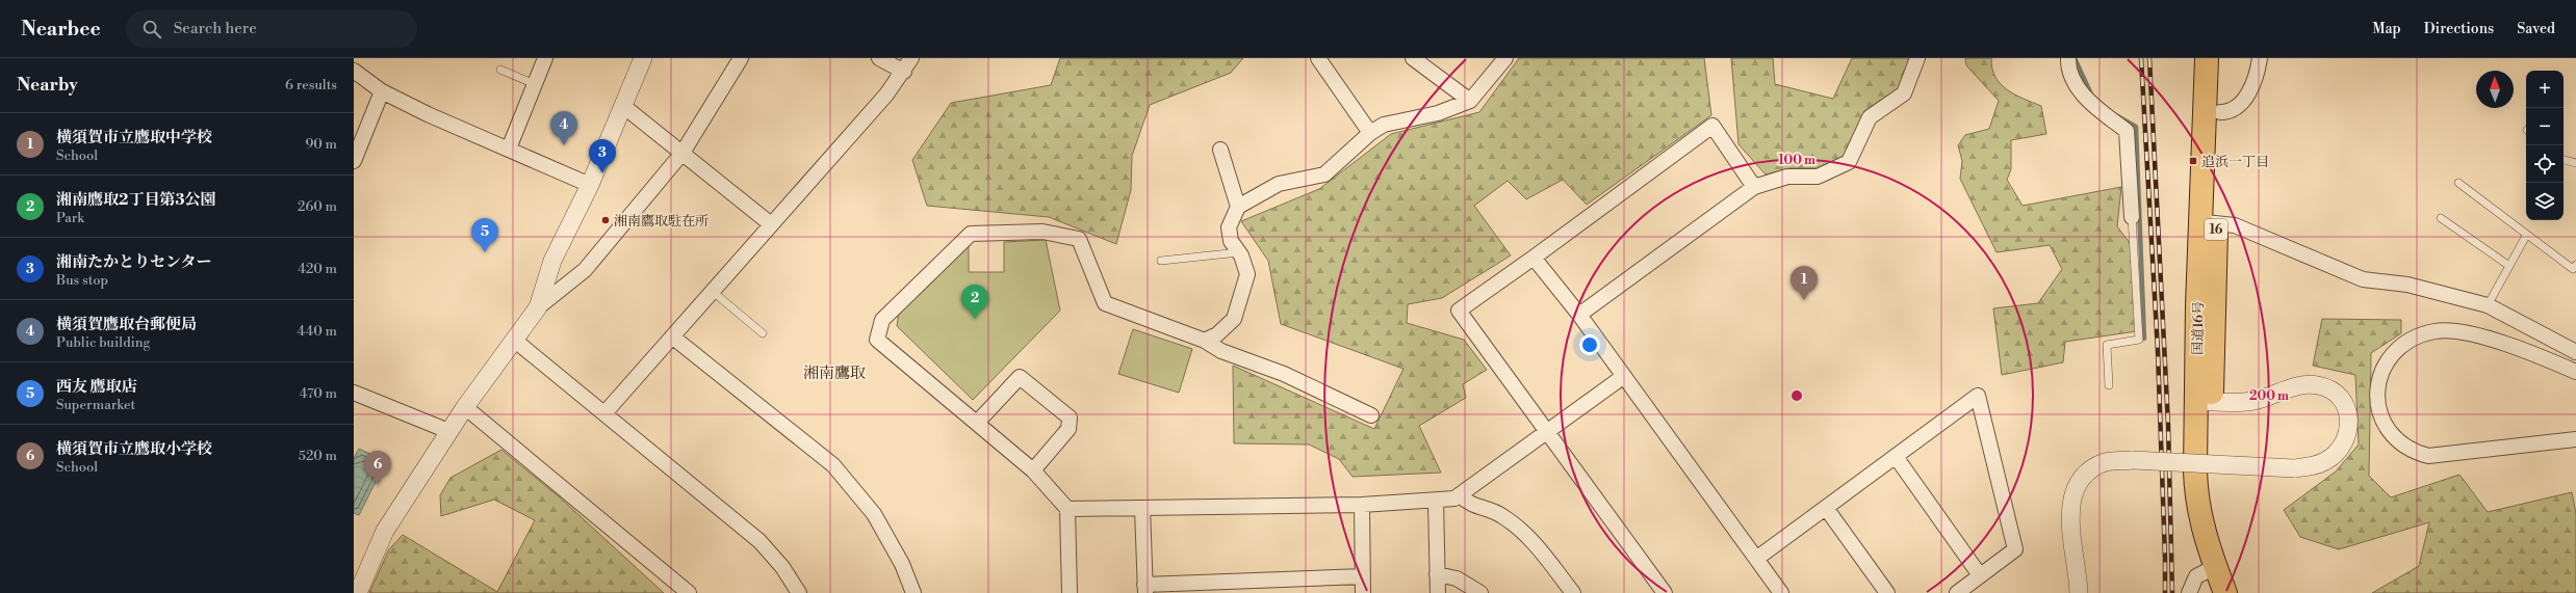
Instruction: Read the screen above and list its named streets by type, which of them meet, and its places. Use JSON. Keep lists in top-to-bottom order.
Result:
{
  "streets": {
    "highway": ["16", "国道16号"]
  },
  "districts": ["湘南鷹取"],
  "places": {
    "transit": ["追浜一丁目"],
    "other": ["湘南鷹取駐在所"]
  },
  "north": "top",
  "page": {
    "header": "Nearbee",
    "search": "Search here",
    "nav": ["Map", "Directions", "Saved"],
    "heading": ["Nearby", "6 results"],
    "map_buttons": ["+", "−"],
    "pins": [
      "4",
      "3",
      "5",
      "1",
      "2",
      "6"
    ],
    "list": [
      {
        "mark": "1",
        "name": "横須賀市立鷹取中学校",
        "note": "School",
        "value": "90 m"
      },
      {
        "mark": "2",
        "name": "湘南鷹取2丁目第3公園",
        "note": "Park",
        "value": "260 m"
      },
      {
        "mark": "3",
        "name": "湘南たかとりセンター",
        "note": "Bus stop",
        "value": "420 m"
      },
      {
        "mark": "4",
        "name": "横須賀鷹取台郵便局",
        "note": "Public building",
        "value": "440 m"
      },
      {
        "mark": "5",
        "name": "西友 鷹取店",
        "note": "Supermarket",
        "value": "470 m"
      },
      {
        "mark": "6",
        "name": "横須賀市立鷹取小学校",
        "note": "School",
        "value": "520 m"
      }
    ]
  },
  "rings": ["100 m", "200 m"]
}
